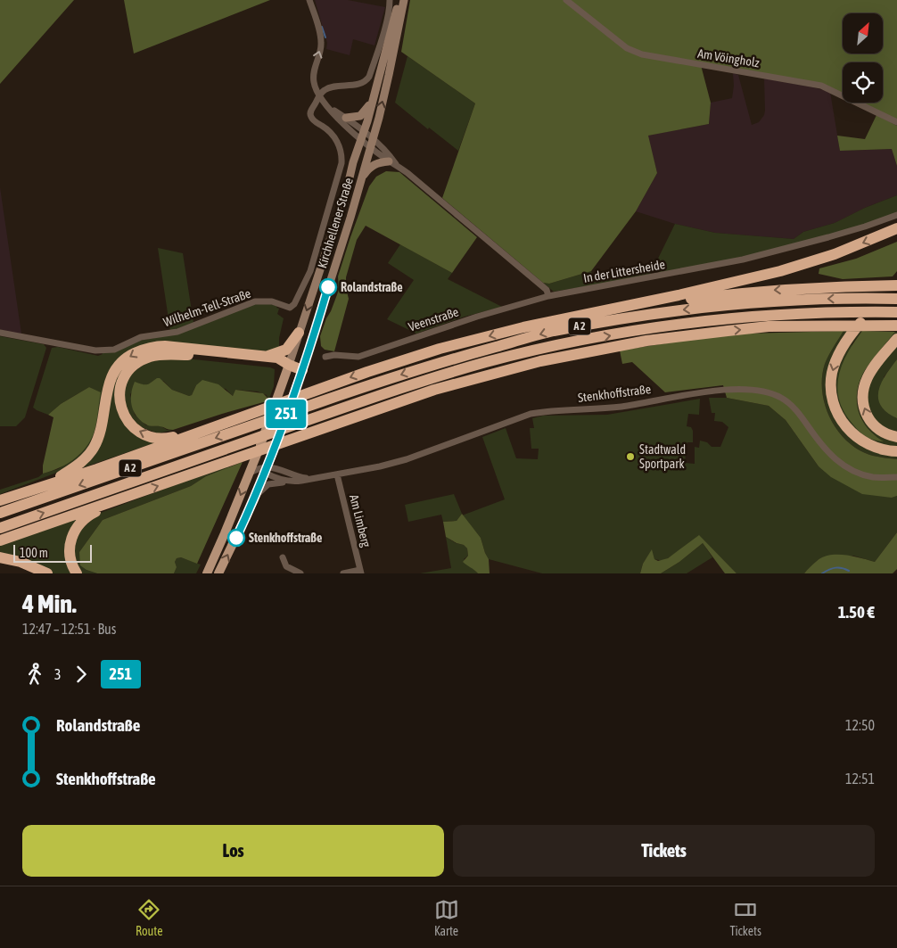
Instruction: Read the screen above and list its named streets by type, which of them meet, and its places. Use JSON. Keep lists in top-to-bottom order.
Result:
{
  "streets": {
    "highway": ["A 2"],
    "main road": ["Kirchhellener Straße"],
    "street": [
      "Am Vöingholz",
      "In der Littersheide",
      "Wilhelm-Tell-Straße",
      "Veenstraße",
      "Stenkhoffstraße",
      "Am Limberg"
    ]
  },
  "crossings": [
    ["Kirchhellener Straße", "Wilhelm-Tell-Straße"],
    ["Kirchhellener Straße", "A 2"],
    ["Kirchhellener Straße", "Stenkhoffstraße"],
    ["In der Littersheide", "Veenstraße"],
    ["Stenkhoffstraße", "Am Limberg"]
  ],
  "places": ["Rolandstraße", "Stadtwald Sportpark", "Stenkhoffstraße"],
  "lines": ["bus line 251"],
  "scale_bar": "100 m",
  "north": "top right",
  "page": {
    "on_map": "251",
    "scale": "100 m",
    "heading": ["4 Min.", "12:47 – 12:51 · Bus", "1.50 €"],
    "legs": ["3", "251"],
    "list": [
      {
        "name": "Rolandstraße",
        "value": "12:50"
      },
      {
        "name": "Stenkhoffstraße",
        "value": "12:51"
      }
    ],
    "buttons": ["Los", "Tickets"],
    "tabs": ["Route", "Karte", "Tickets"]
  }
}
